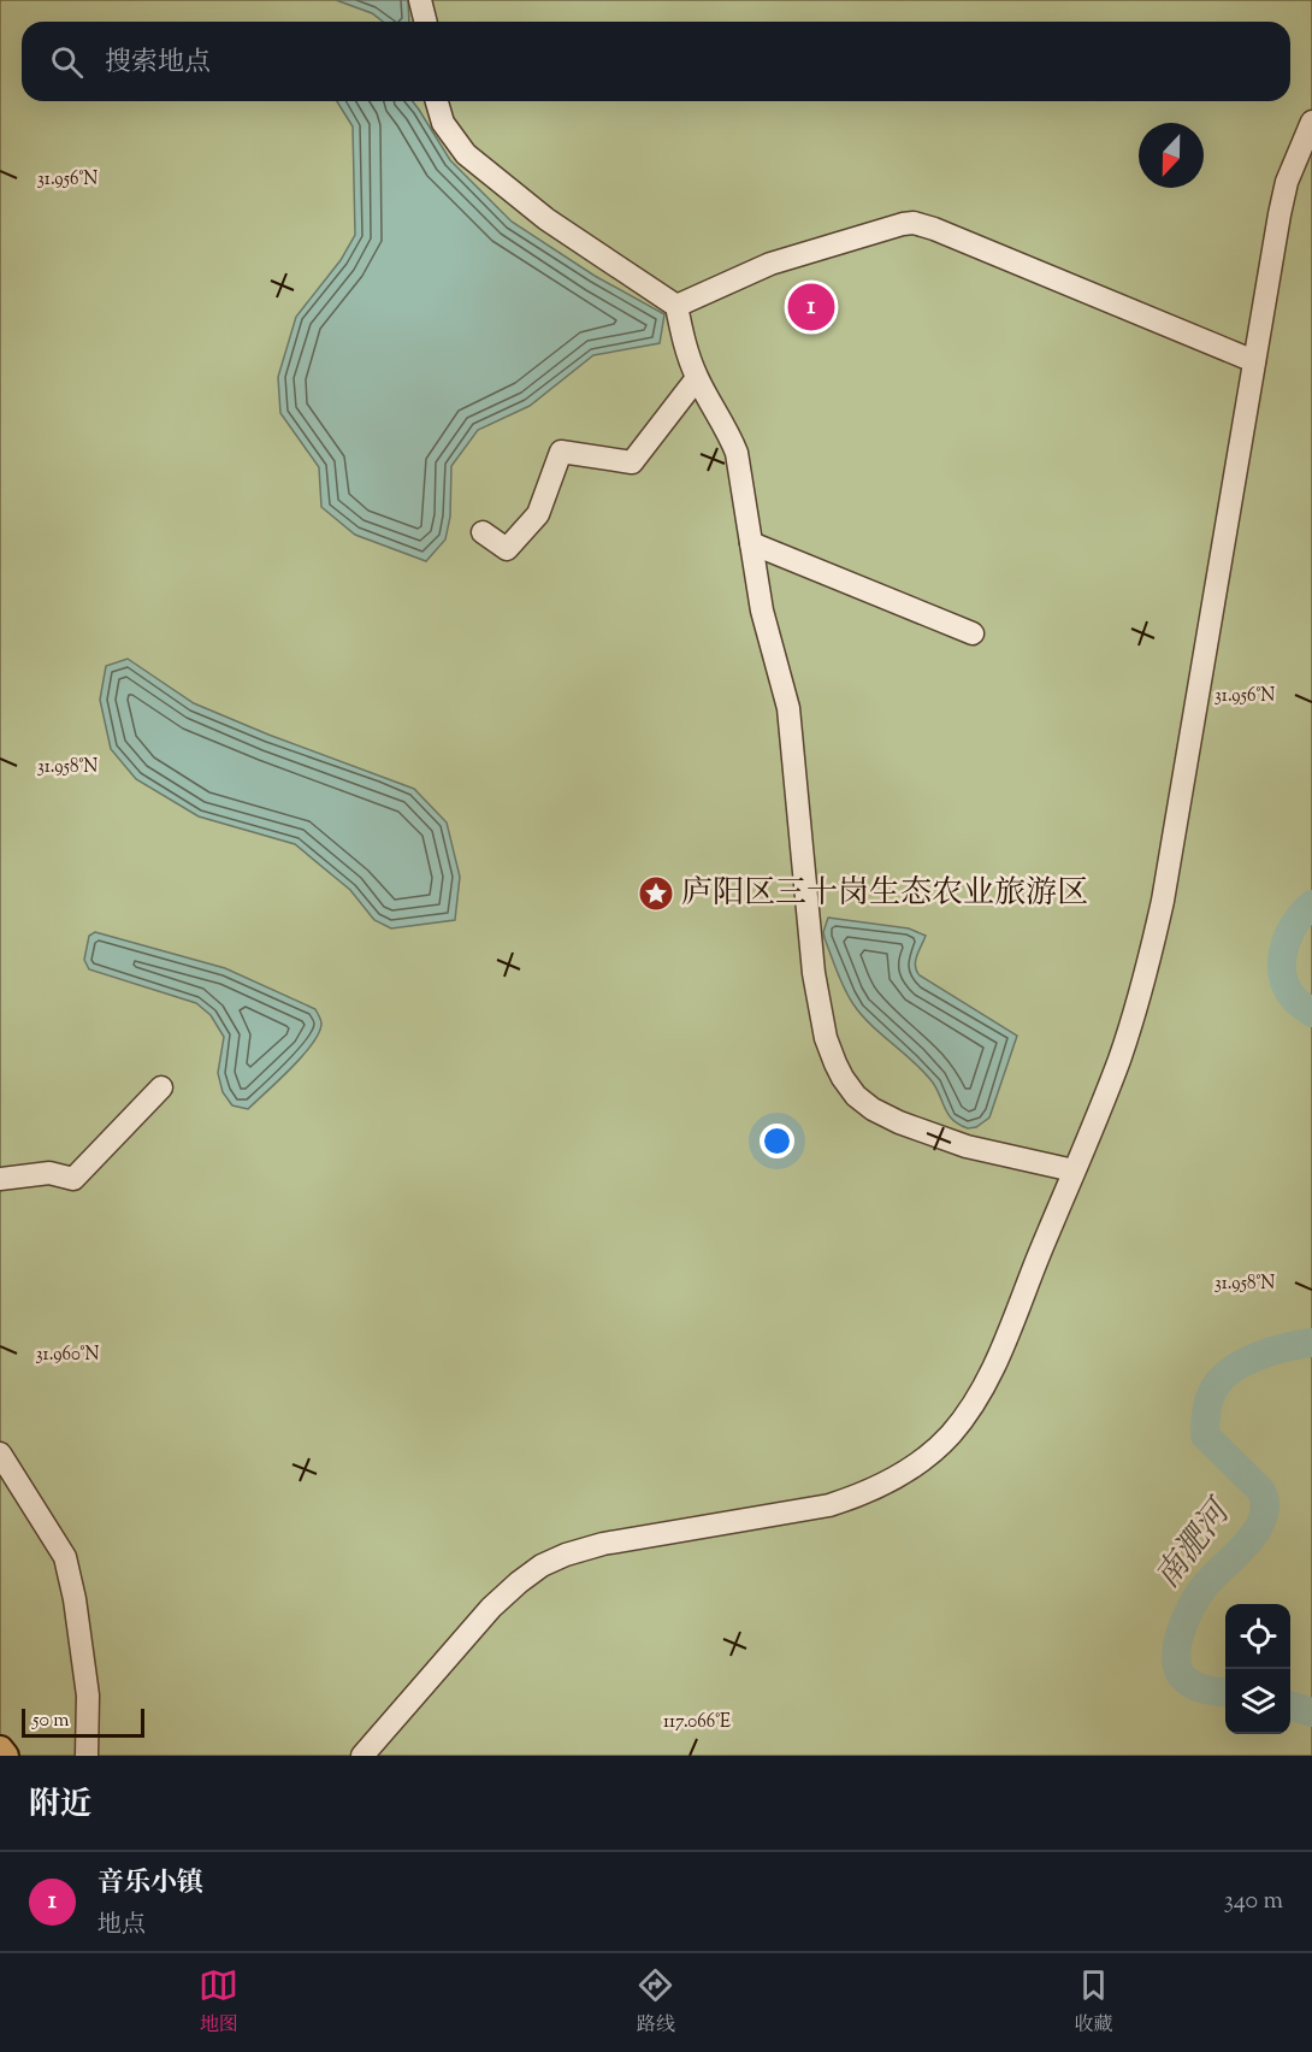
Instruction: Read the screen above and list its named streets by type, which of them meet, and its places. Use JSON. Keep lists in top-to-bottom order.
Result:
{
  "water": ["南淝河"],
  "places": {
    "place": ["庐阳区三十岗生态农业旅游区"]
  },
  "scale_bar": "50 m",
  "north": "bottom",
  "page": {
    "search": "搜索地点",
    "pins": "1",
    "scale": "50 m",
    "heading": "附近",
    "list": [
      {
        "mark": "1",
        "name": "音乐小镇",
        "note": "地点",
        "value": "340 m"
      }
    ],
    "nav": ["地图", "路线", "收藏"]
  },
  "coordinates": [
    "31.956°N",
    "31.958°N",
    "31.960°N",
    "117.066°E"
  ]
}
